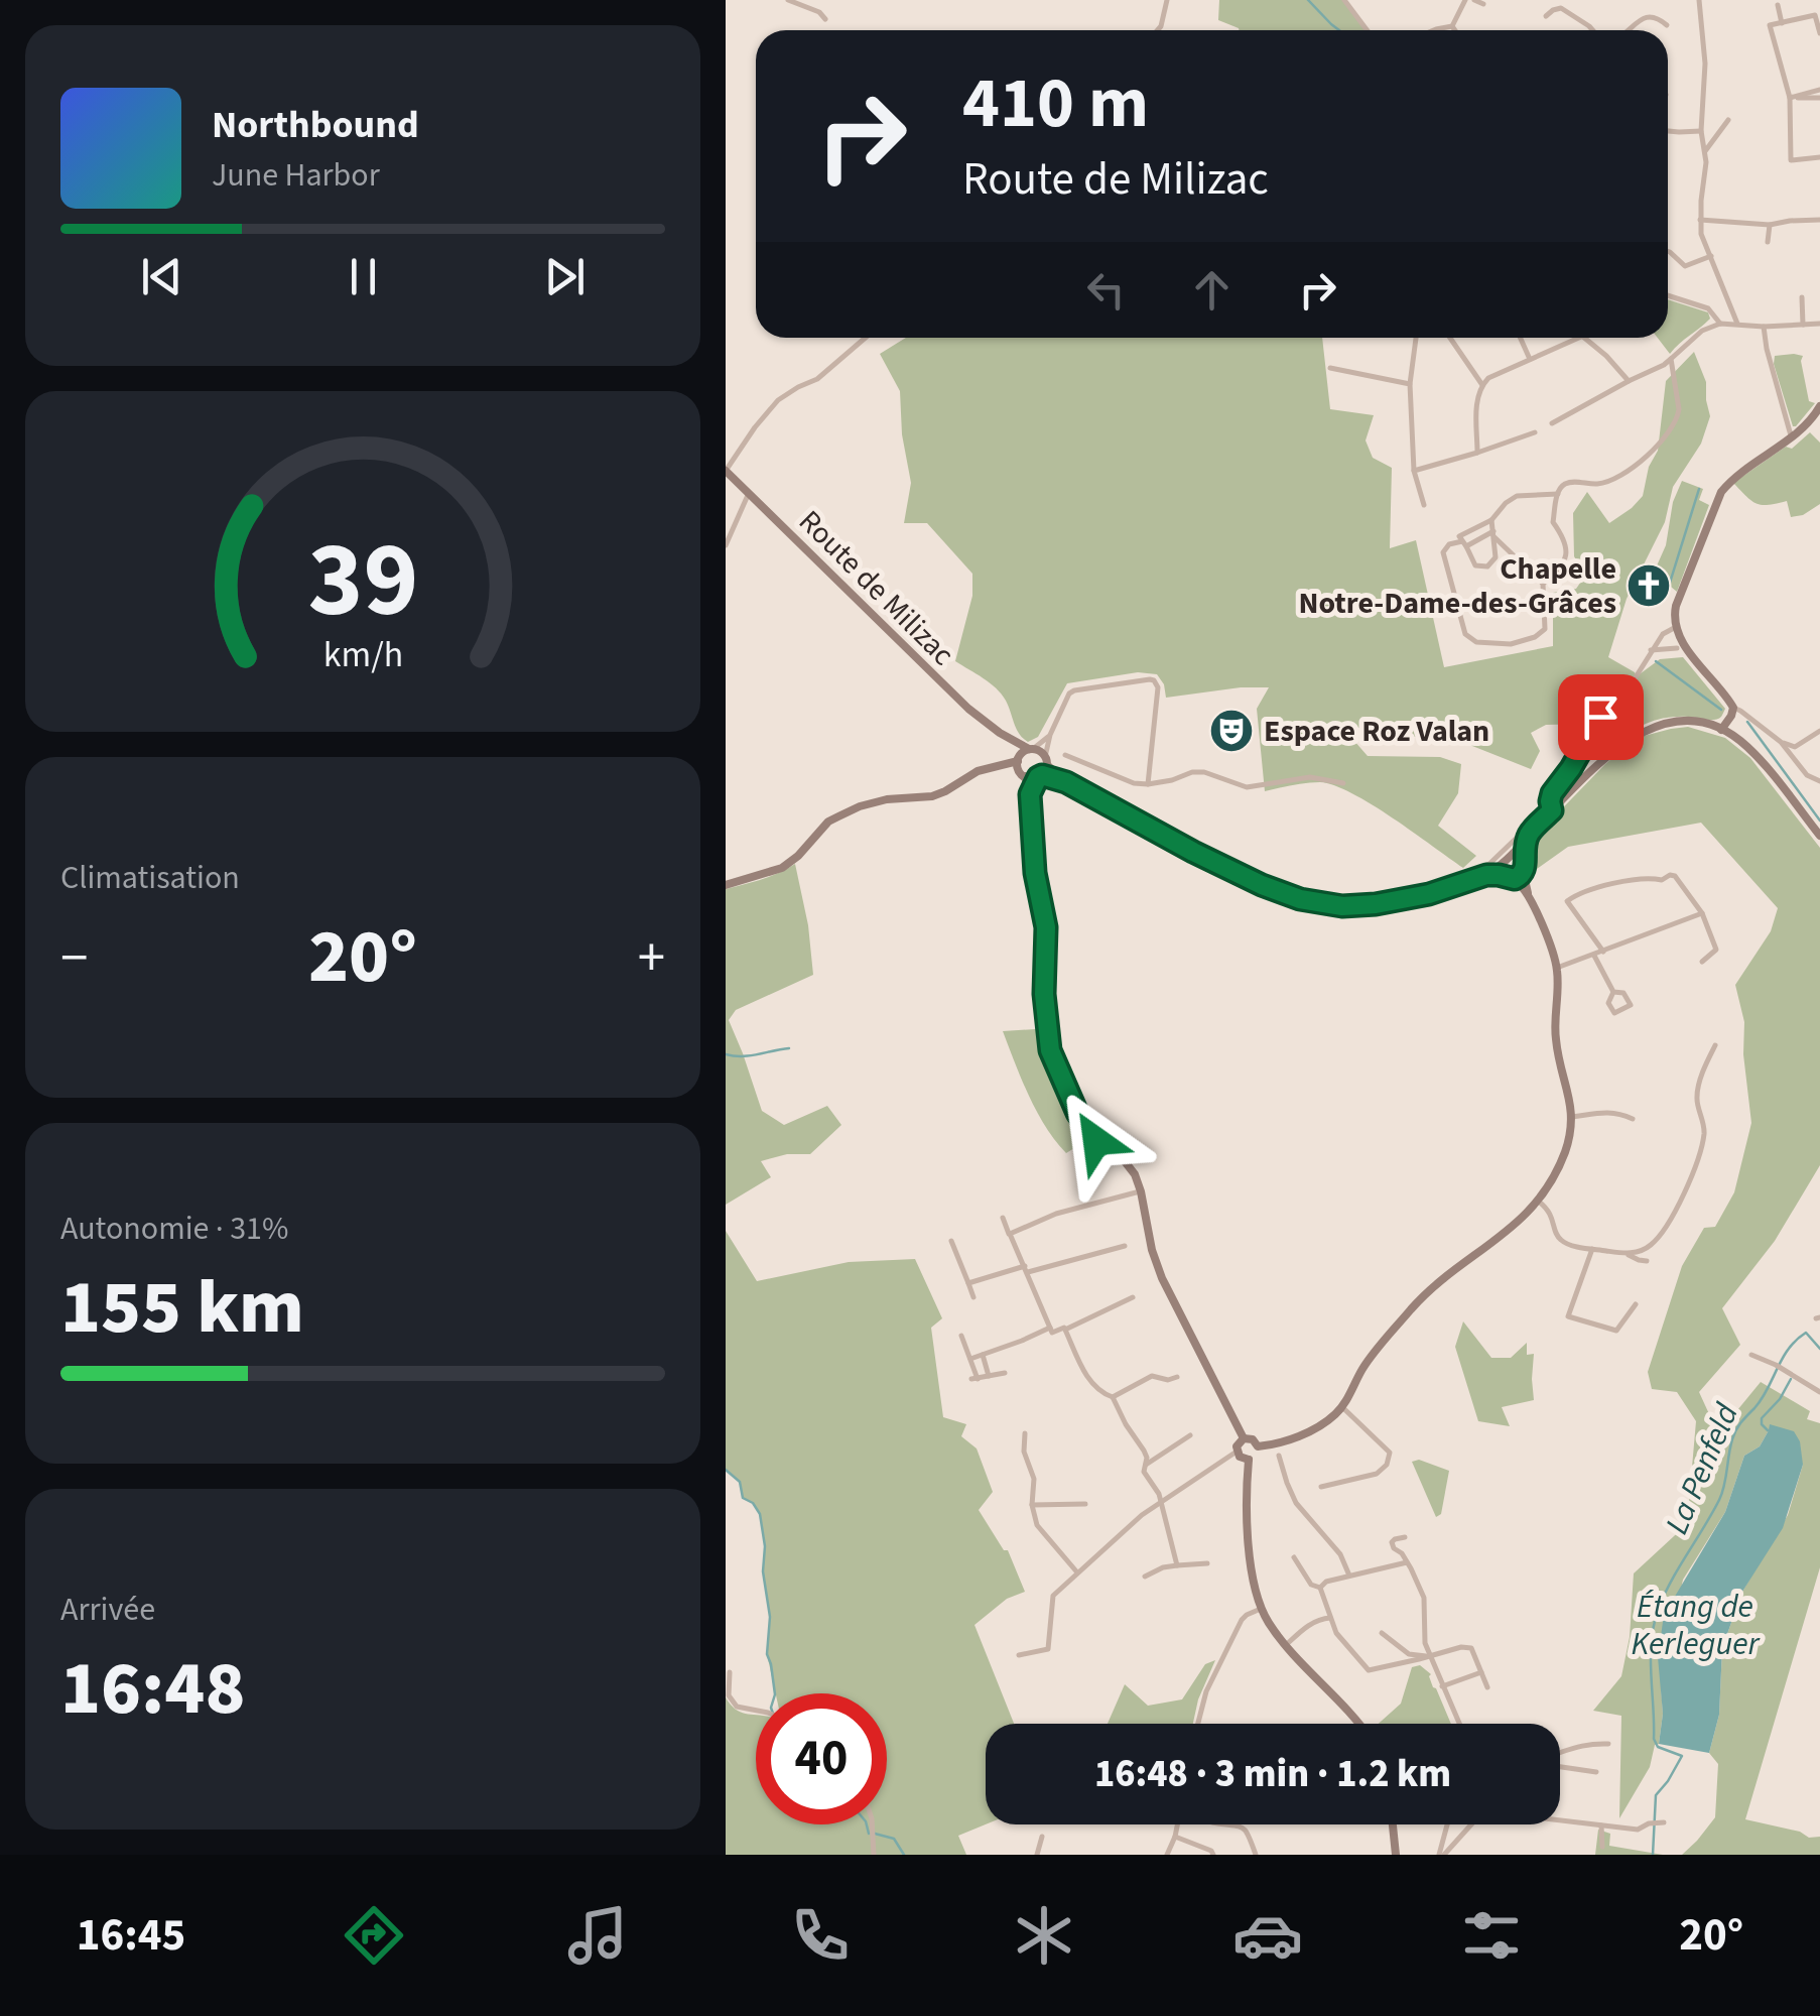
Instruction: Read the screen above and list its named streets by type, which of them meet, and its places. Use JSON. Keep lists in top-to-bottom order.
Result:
{
  "streets": {
    "street": ["Route de Milizac"]
  },
  "water": ["La Penfeld", "Étang de Kerleguer"],
  "places": {
    "church": ["Chapelle Notre-Dame-des-Grâces"],
    "theatre": ["Espace Roz Valan"]
  },
  "page": {
    "turn": ["410 m", "Route de Milizac"],
    "song": ["Northbound", "June Harbor"],
    "tile": [
      "Climatisation",
      ["Autonomie · 31%", "155 km"],
      ["Arrivée", "16:48"]
    ],
    "heat": ["−", "20°", "+"],
    "limit": "40",
    "trip": "16:48 · 3 min · 1.2 km",
    "tabs": ["16:45", "20°"],
    "gauge": ["39", "km/h"]
  }
}
